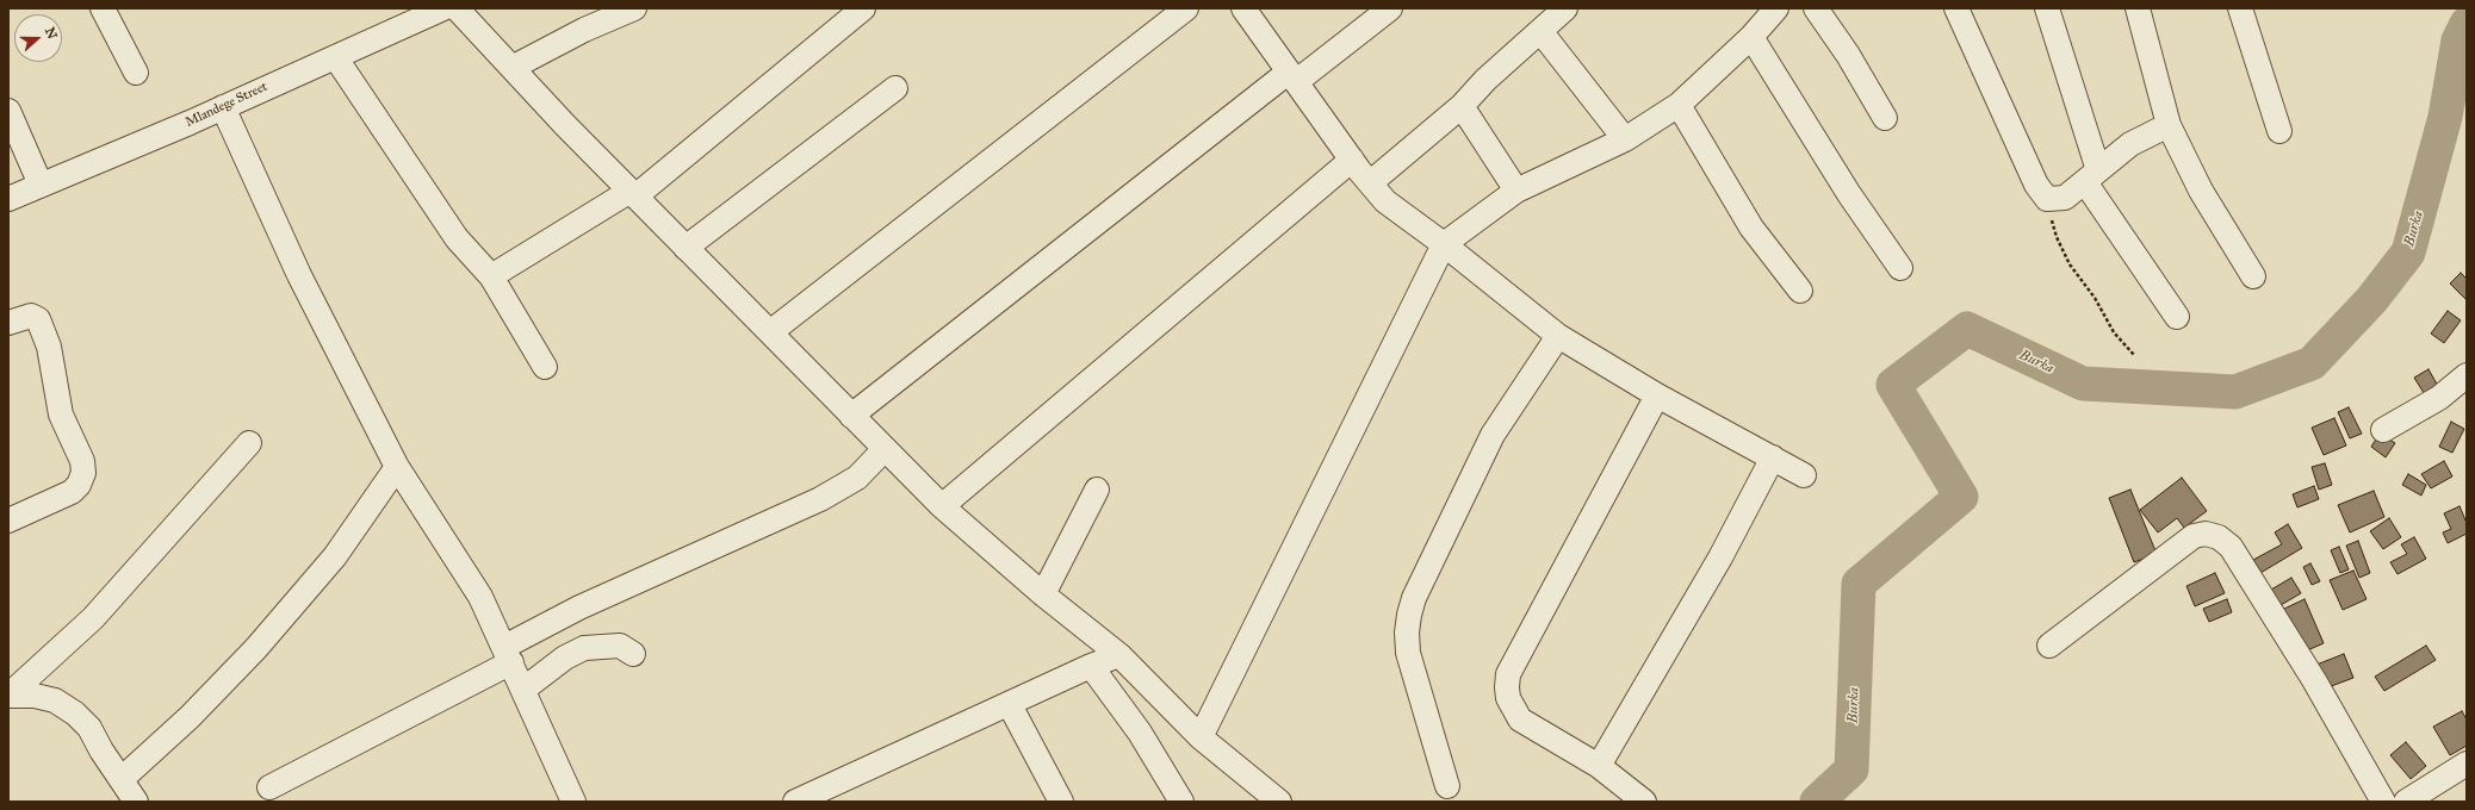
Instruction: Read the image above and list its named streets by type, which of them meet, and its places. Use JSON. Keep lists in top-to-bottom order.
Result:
{
  "streets": {
    "street": ["Mlandege Street"]
  },
  "water": ["Burka"],
  "north": "right"
}
